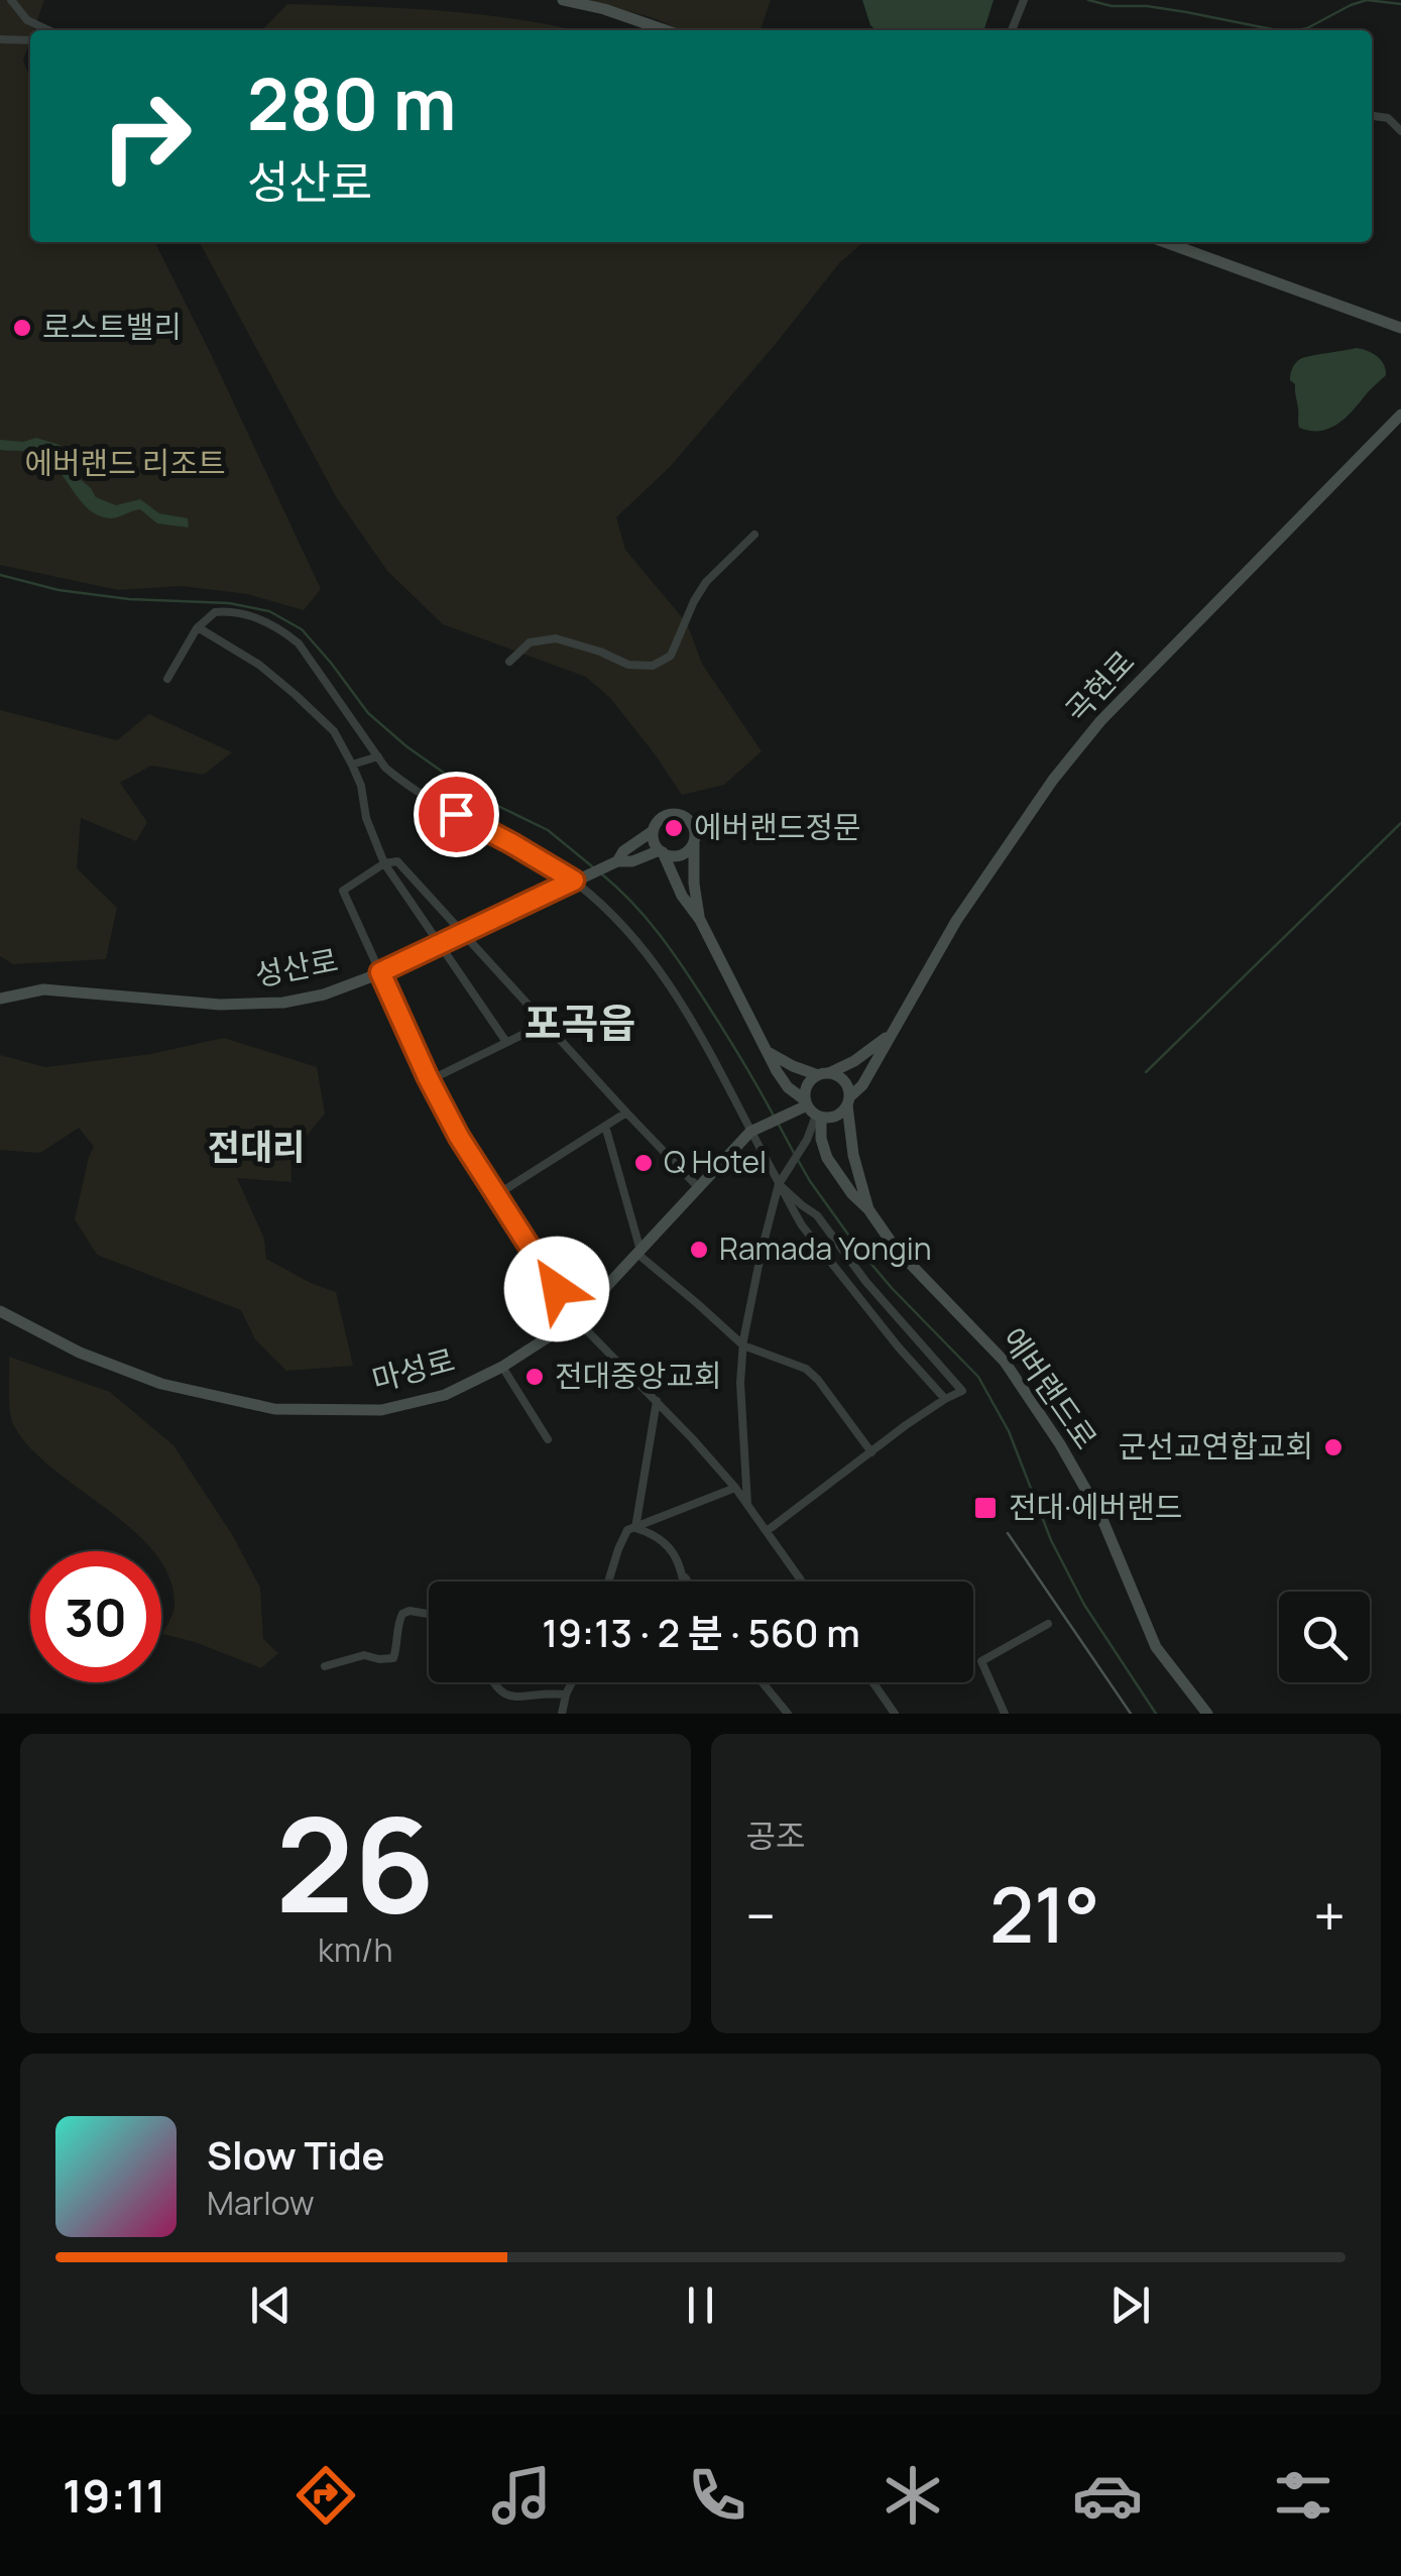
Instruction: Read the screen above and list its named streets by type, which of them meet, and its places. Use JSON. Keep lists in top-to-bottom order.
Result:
{
  "streets": {
    "main road": [
      "곡현로",
      "성산로",
      "마성로",
      "에버랜드로"
    ]
  },
  "crossings": [
    ["곡현로", "에버랜드로"]
  ],
  "districts": ["포곡읍", "전대리"],
  "parks": ["에버랜드 리조트"],
  "places": {
    "other": [
      "로스트밸리",
      "에버랜드정문",
      "Q Hotel",
      "Ramada Yongin",
      "전대중앙교회",
      "군선교연합교회"
    ],
    "transit": ["전대·에버랜드"]
  },
  "page": {
    "turn": ["280 m", "성산로"],
    "limit": "30",
    "trip": "19:13 · 2 분 · 560 m",
    "tile": [
      ["26", "km/h"],
      "공조"
    ],
    "heat": ["−", "21°", "+"],
    "song": ["Slow Tide", "Marlow"],
    "tabs": "19:11"
  }
}
